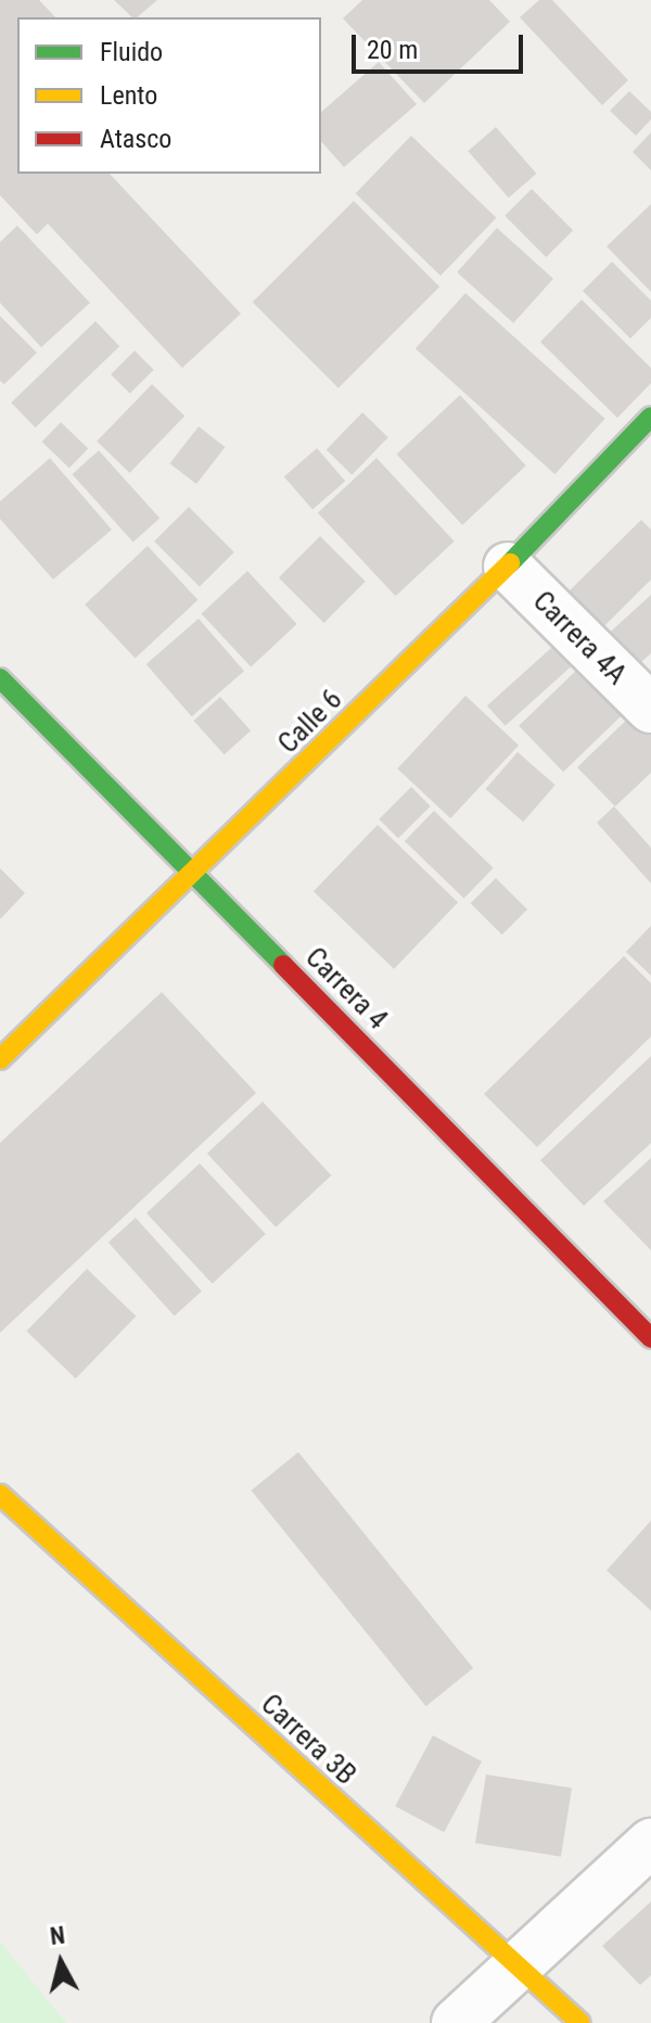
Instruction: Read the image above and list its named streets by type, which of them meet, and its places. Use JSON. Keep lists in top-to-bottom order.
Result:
{
  "streets": {
    "street": [
      "Carrera 4A",
      "Calle 6",
      "Carrera 4",
      "Carrera 3B"
    ]
  },
  "crossings": [
    ["Carrera 4A", "Calle 6"],
    ["Calle 6", "Carrera 4"]
  ],
  "legend": ["Fluido", "Lento", "Atasco"],
  "scale_bar": "20 m",
  "north": "top"
}
